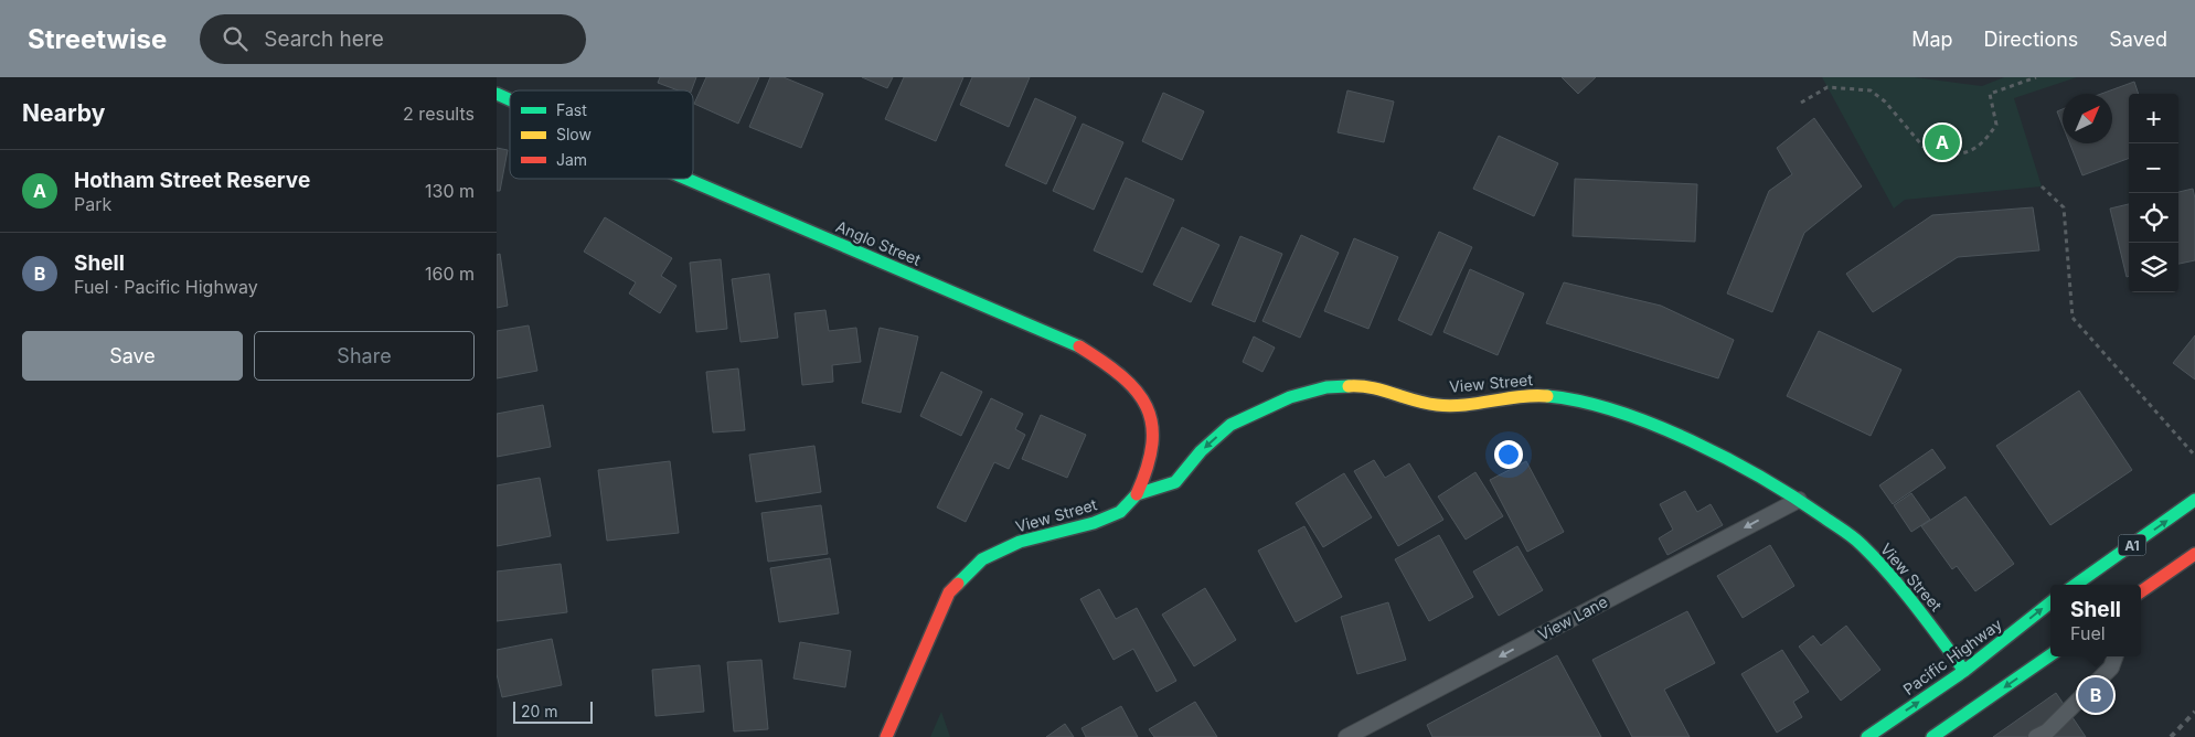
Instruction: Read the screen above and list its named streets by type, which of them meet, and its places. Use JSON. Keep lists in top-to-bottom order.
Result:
{
  "streets": {
    "main road": [
      "Anglo Street",
      "View Street",
      "A1",
      "Pacific Highway"
    ],
    "lane": ["View Lane"]
  },
  "crossings": [
    ["Anglo Street", "View Street"],
    ["View Street", "View Lane"],
    ["View Street", "Pacific Highway"]
  ],
  "one_way": ["View Street", "View Lane"],
  "legend": ["Fast", "Slow", "Jam"],
  "scale_bar": "20 m",
  "north": "top right",
  "page": {
    "header": "Streetwise",
    "search": "Search here",
    "nav": ["Map", "Directions", "Saved"],
    "heading": ["Nearby", "2 results"],
    "map_buttons": ["+", "−"],
    "pins": ["A", "B"],
    "list": [
      {
        "mark": "A",
        "name": "Hotham Street Reserve",
        "note": "Park",
        "value": "130 m"
      },
      {
        "mark": "B",
        "name": "Shell",
        "note": "Fuel · Pacific Highway",
        "value": "160 m"
      }
    ],
    "buttons": ["Save", "Share"],
    "popup": ["Shell", "Fuel"],
    "scale": "20 m"
  }
}
